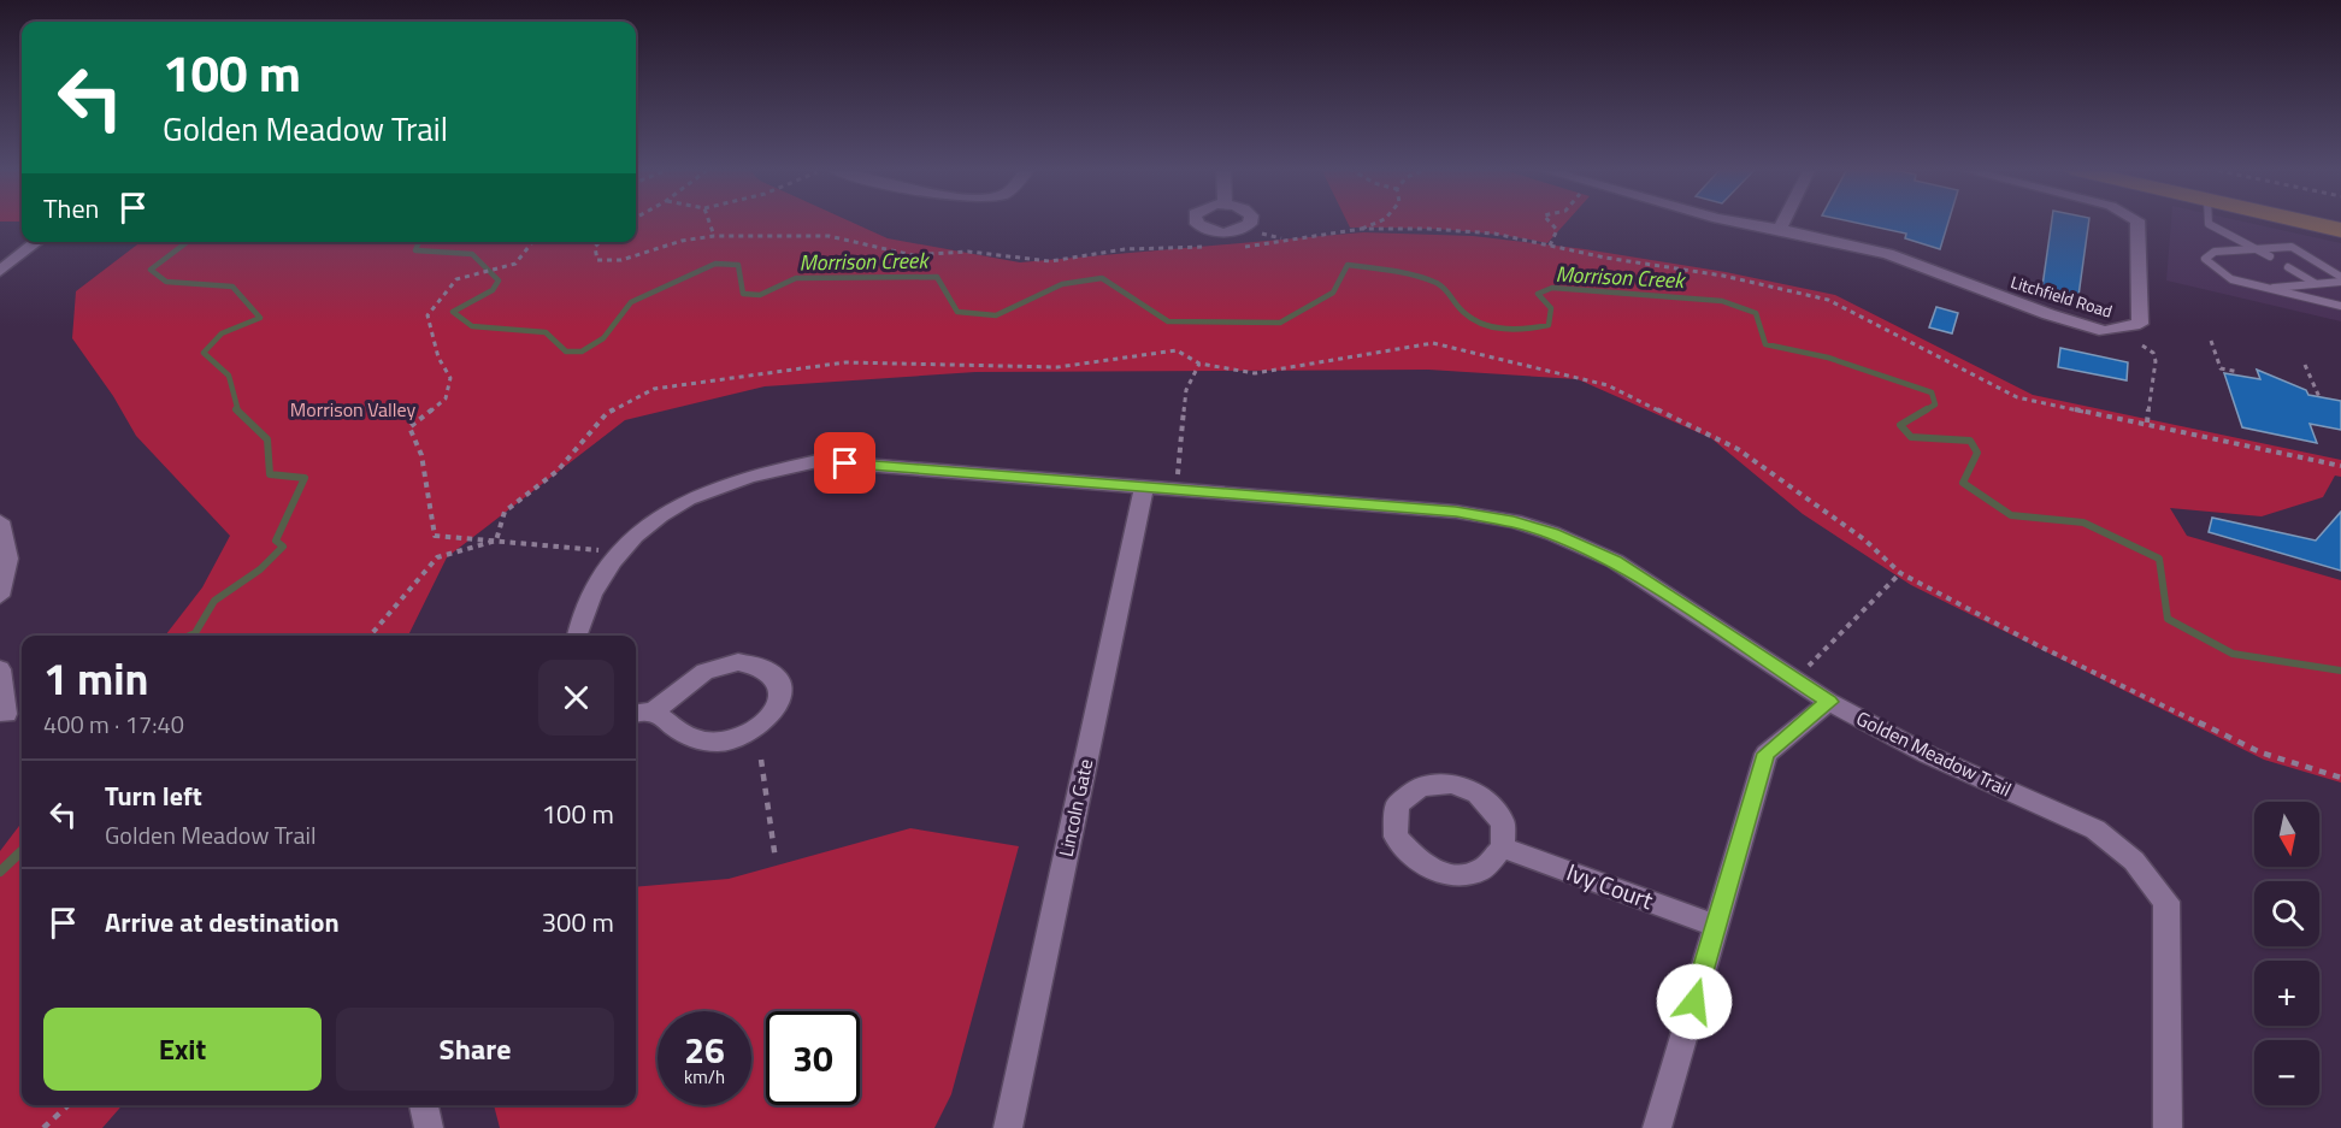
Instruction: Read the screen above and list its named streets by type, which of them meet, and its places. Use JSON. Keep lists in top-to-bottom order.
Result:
{
  "streets": {
    "street": [
      "Litchfield Road",
      "Golden Meadow Trail",
      "Lincoln Gate",
      "Ivy Court"
    ]
  },
  "crossings": [
    ["Golden Meadow Trail", "Lincoln Gate"]
  ],
  "water": ["Morrison Creek"],
  "parks": ["Morrison Valley"],
  "north": "bottom",
  "page": {
    "turn": ["100 m", "Golden Meadow Trail"],
    "then": "Then",
    "heading": ["1 min", "400 m · 17:40"],
    "list": [
      {
        "name": "Turn left",
        "note": "Golden Meadow Trail",
        "value": "100 m"
      },
      {
        "name": "Arrive at destination",
        "value": "300 m"
      }
    ],
    "map_buttons": ["+", "−"],
    "buttons": ["Exit", "Share"],
    "speed": "26 km/h",
    "limit": "30"
  }
}
